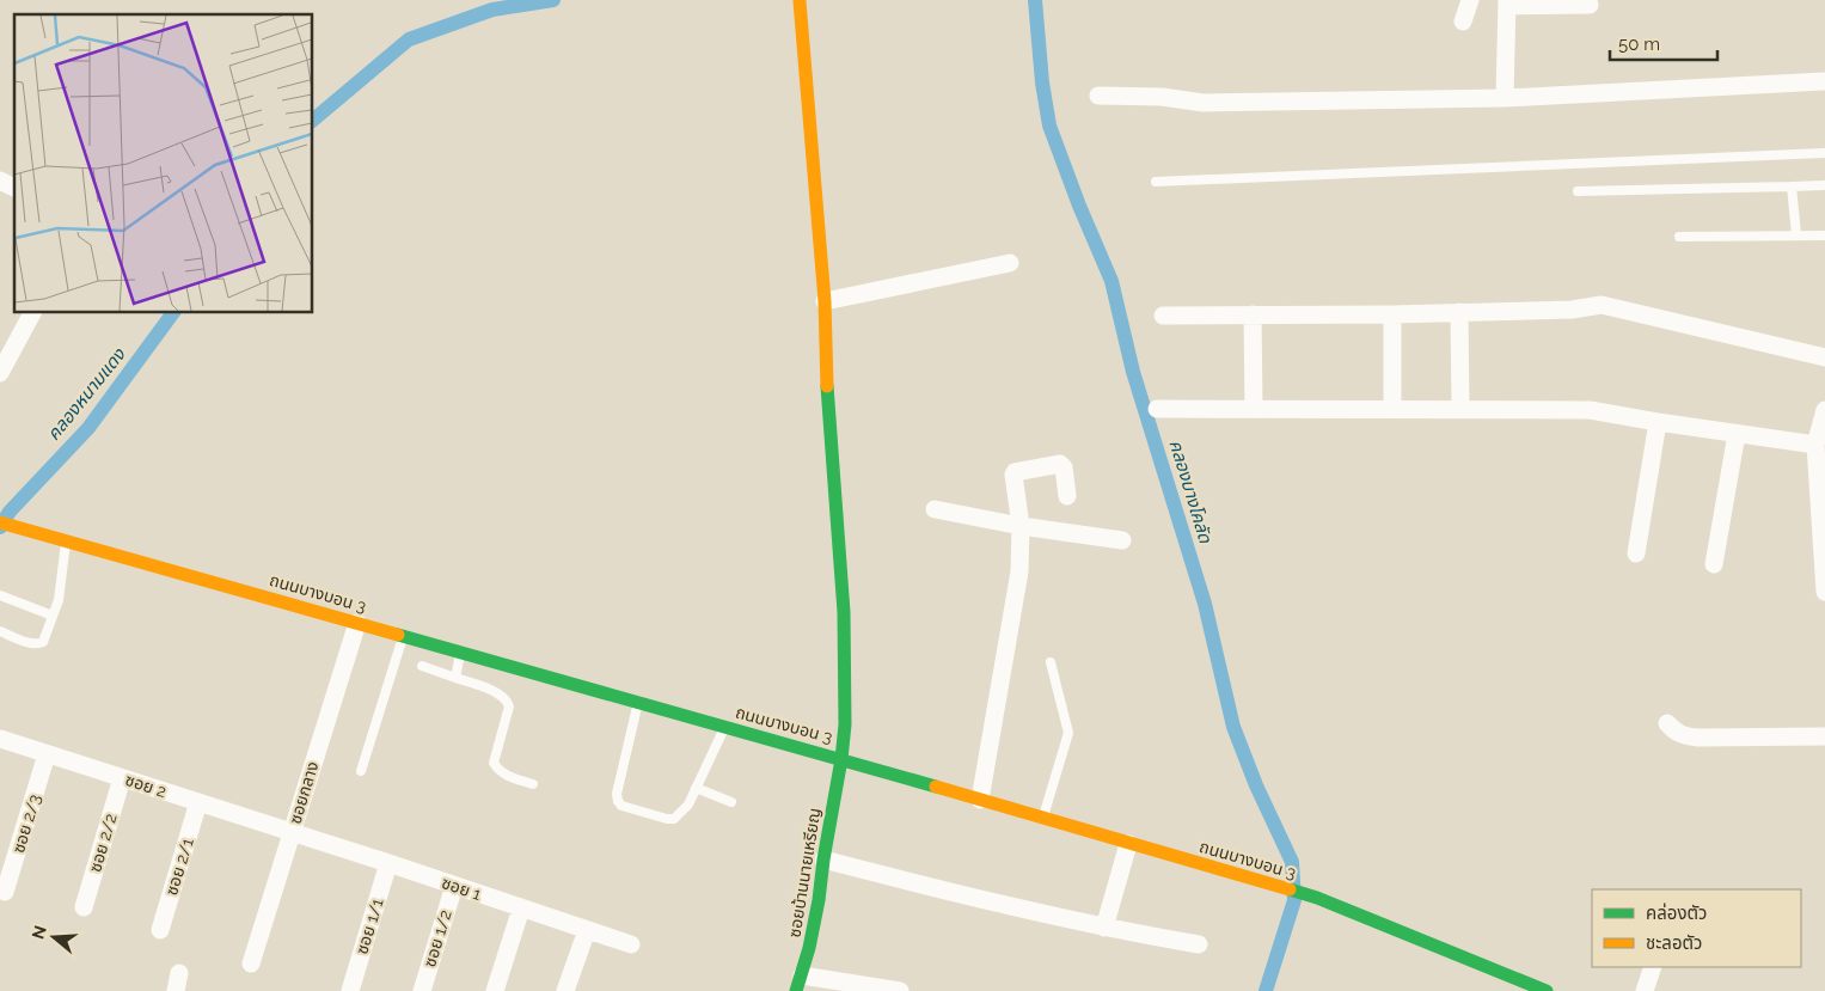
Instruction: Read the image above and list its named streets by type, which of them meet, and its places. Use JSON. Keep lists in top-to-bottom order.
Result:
{
  "streets": {
    "main road": ["ถนนบางบอน 3", "ซอยบ้านนายเหรียญ"],
    "street": [
      "ซอย 2",
      "ซอยกลาง",
      "ซอย 2/3",
      "ซอย 2/2",
      "ซอย 2/1",
      "ซอย 1",
      "ซอย 1/1",
      "ซอย 1/2"
    ]
  },
  "crossings": [
    ["ถนนบางบอน 3", "ซอยกลาง"],
    ["ถนนบางบอน 3", "ซอยบ้านนายเหรียญ"],
    ["ซอย 2", "ซอยกลาง"],
    ["ซอย 2", "ซอย 2/3"],
    ["ซอย 2", "ซอย 2/2"],
    ["ซอย 2", "ซอย 2/1"],
    ["ซอย 2", "ซอย 1"],
    ["ซอยกลาง", "ซอย 1"],
    ["ซอย 1", "ซอย 1/1"],
    ["ซอย 1", "ซอย 1/2"]
  ],
  "water": ["คลองหนามแดง", "คลองบางโคลัด"],
  "legend": ["คล่องตัว", "ชะลอตัว"],
  "scale_bar": "50 m",
  "north": "left"
}
